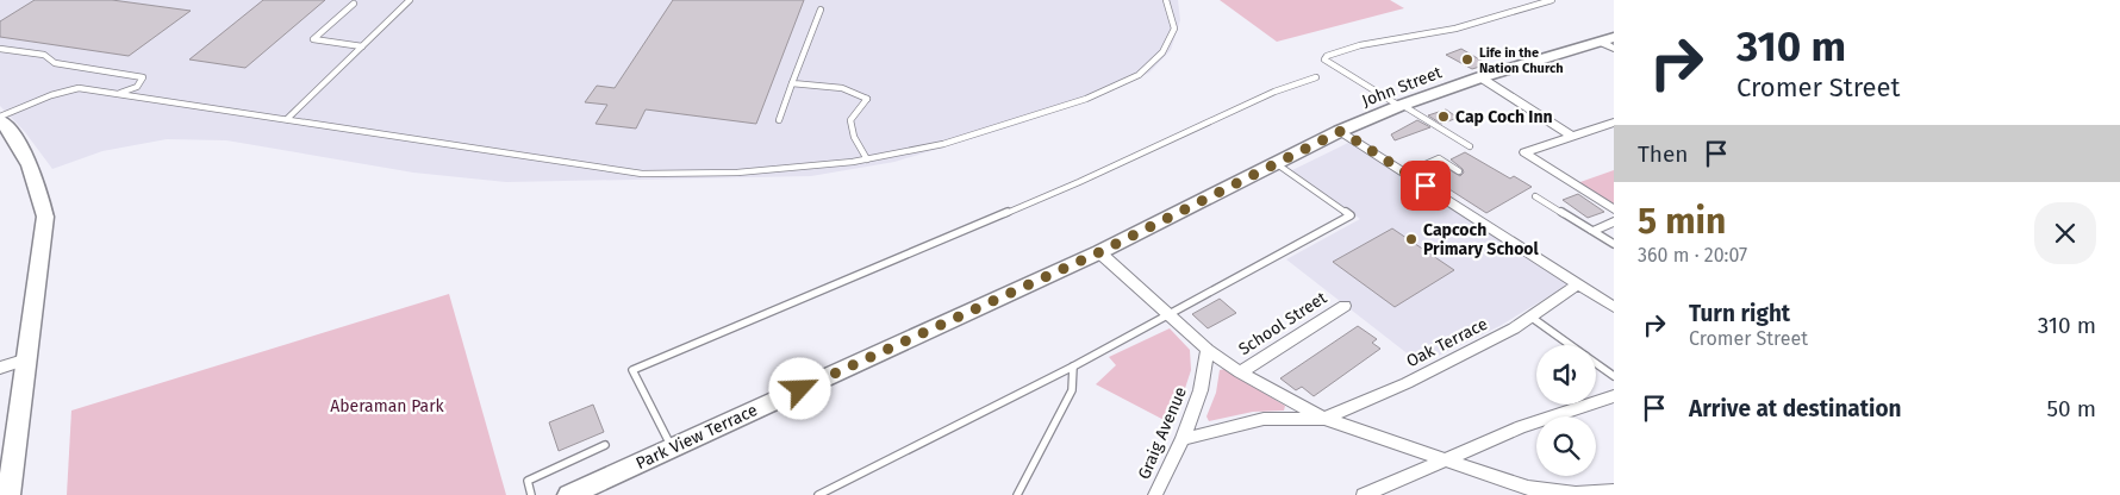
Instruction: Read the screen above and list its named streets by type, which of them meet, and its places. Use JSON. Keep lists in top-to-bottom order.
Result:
{
  "streets": {
    "main road": ["John Street", "Park View Terrace"],
    "street": ["School Street", "Oak Terrace", "Graig Avenue"]
  },
  "crossings": [
    ["John Street", "Park View Terrace"]
  ],
  "parks": ["Aberaman Park"],
  "places": ["Life in the Nation Church", "Cap Coch Inn", "Capcoch Primary School"],
  "page": {
    "turn": ["310 m", "Cromer Street"],
    "then": "Then",
    "heading": ["5 min", "360 m · 20:07"],
    "list": [
      {
        "name": "Turn right",
        "note": "Cromer Street",
        "value": "310 m"
      },
      {
        "name": "Arrive at destination",
        "value": "50 m"
      }
    ]
  }
}
